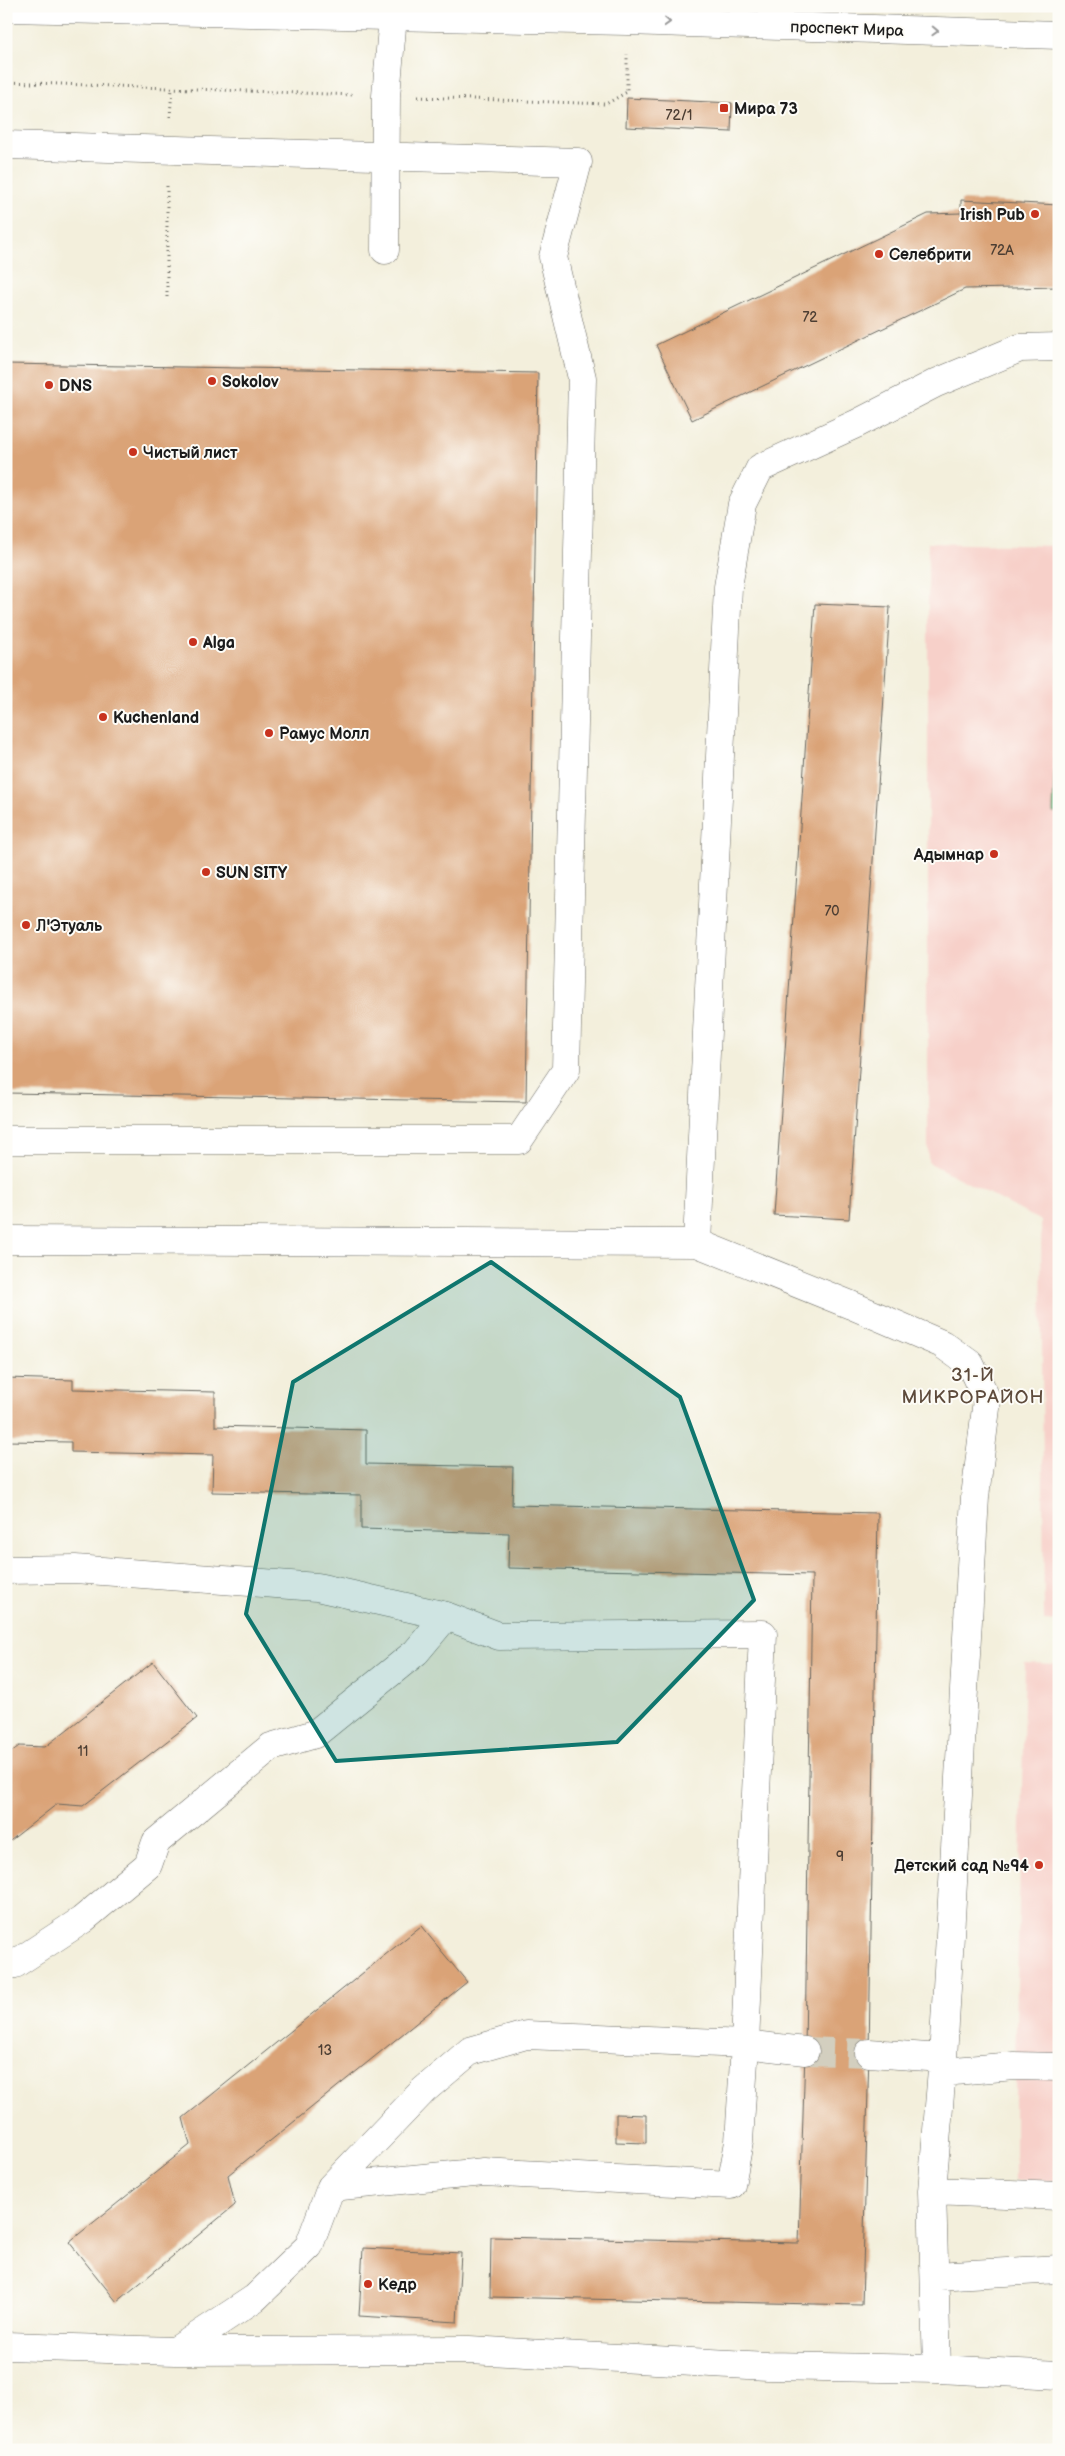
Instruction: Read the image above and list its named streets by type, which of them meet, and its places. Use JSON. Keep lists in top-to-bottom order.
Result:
{
  "streets": {
    "main road": ["проспект Мира"]
  },
  "one_way": ["проспект Мира"],
  "districts": ["31-Й МИКРОРАЙОН"],
  "places": {
    "transit": ["Мира 73"],
    "other": [
      "Irish Pub",
      "Селебрити",
      "Sokolov",
      "DNS",
      "Чистый лист",
      "Alga",
      "Kuchenland",
      "Рамус Молл",
      "Адымнар",
      "SUN SITY",
      "Л'Этуаль",
      "Детский сад №94",
      "Кедр"
    ]
  },
  "house_numbers": [
    "72/1",
    "72А",
    "72",
    "70",
    "11",
    "9",
    "13"
  ]
}
